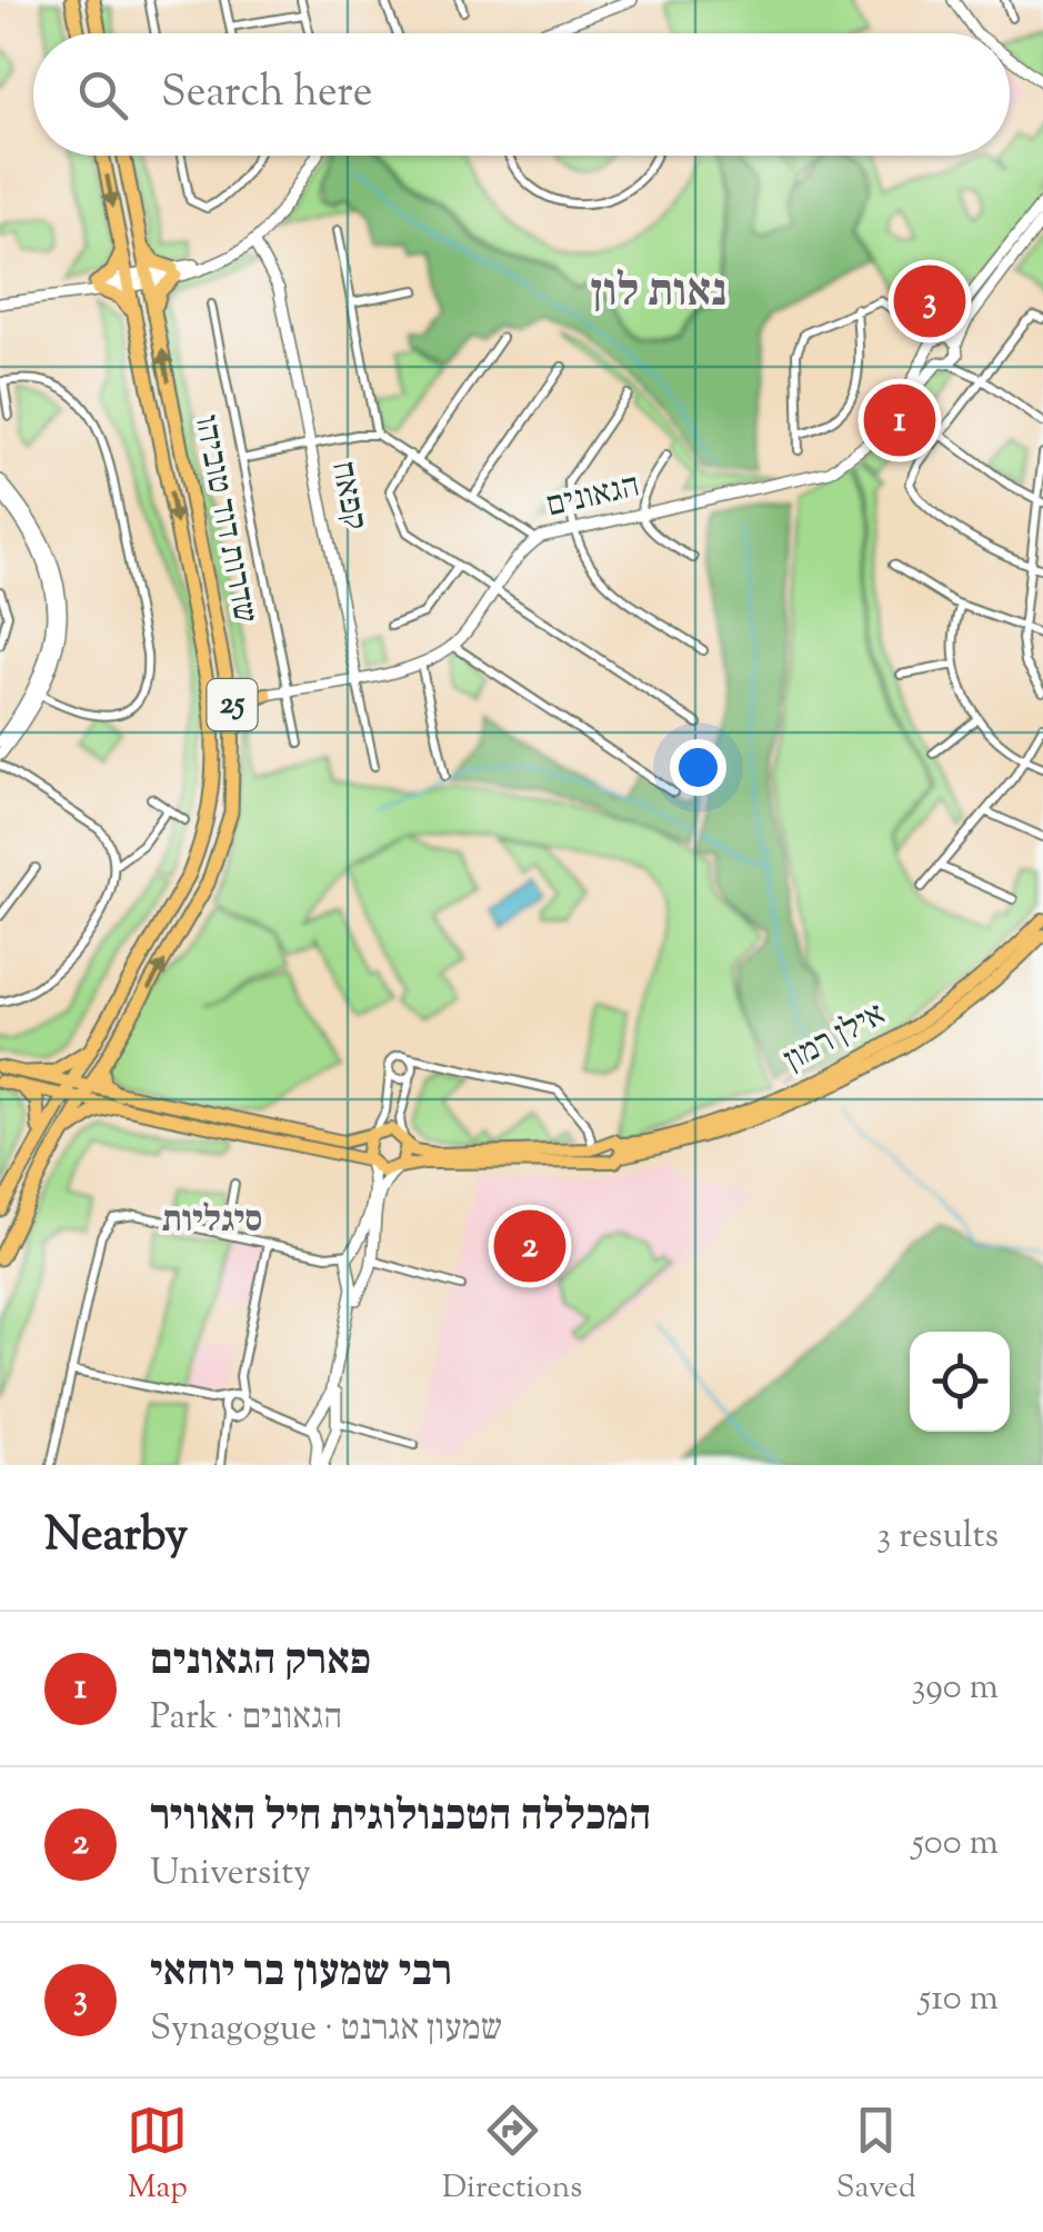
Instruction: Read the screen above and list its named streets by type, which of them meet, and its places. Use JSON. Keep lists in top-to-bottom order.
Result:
{
  "streets": {
    "highway": ["שדרות דוד טוביהו", "25"],
    "main road": ["אילן רמון"],
    "street": ["קפאח", "הגאונים"]
  },
  "crossings": [
    ["קפאח", "הגאונים"]
  ],
  "districts": ["נאות לון", "סיגליות"],
  "page": {
    "search": "Search here",
    "pins": ["3", "1", "2"],
    "heading": ["Nearby", "3 results"],
    "list": [
      {
        "mark": "1",
        "name": "פארק הגאונים",
        "note": "Park · הגאונים",
        "value": "390 m"
      },
      {
        "mark": "2",
        "name": "המכללה הטכנולוגית חיל האוויר",
        "note": "University",
        "value": "500 m"
      },
      {
        "mark": "3",
        "name": "רבי שמעון בר יוחאי",
        "note": "Synagogue · שמעון אגרנט",
        "value": "510 m"
      }
    ],
    "nav": ["Map", "Directions", "Saved"]
  }
}
